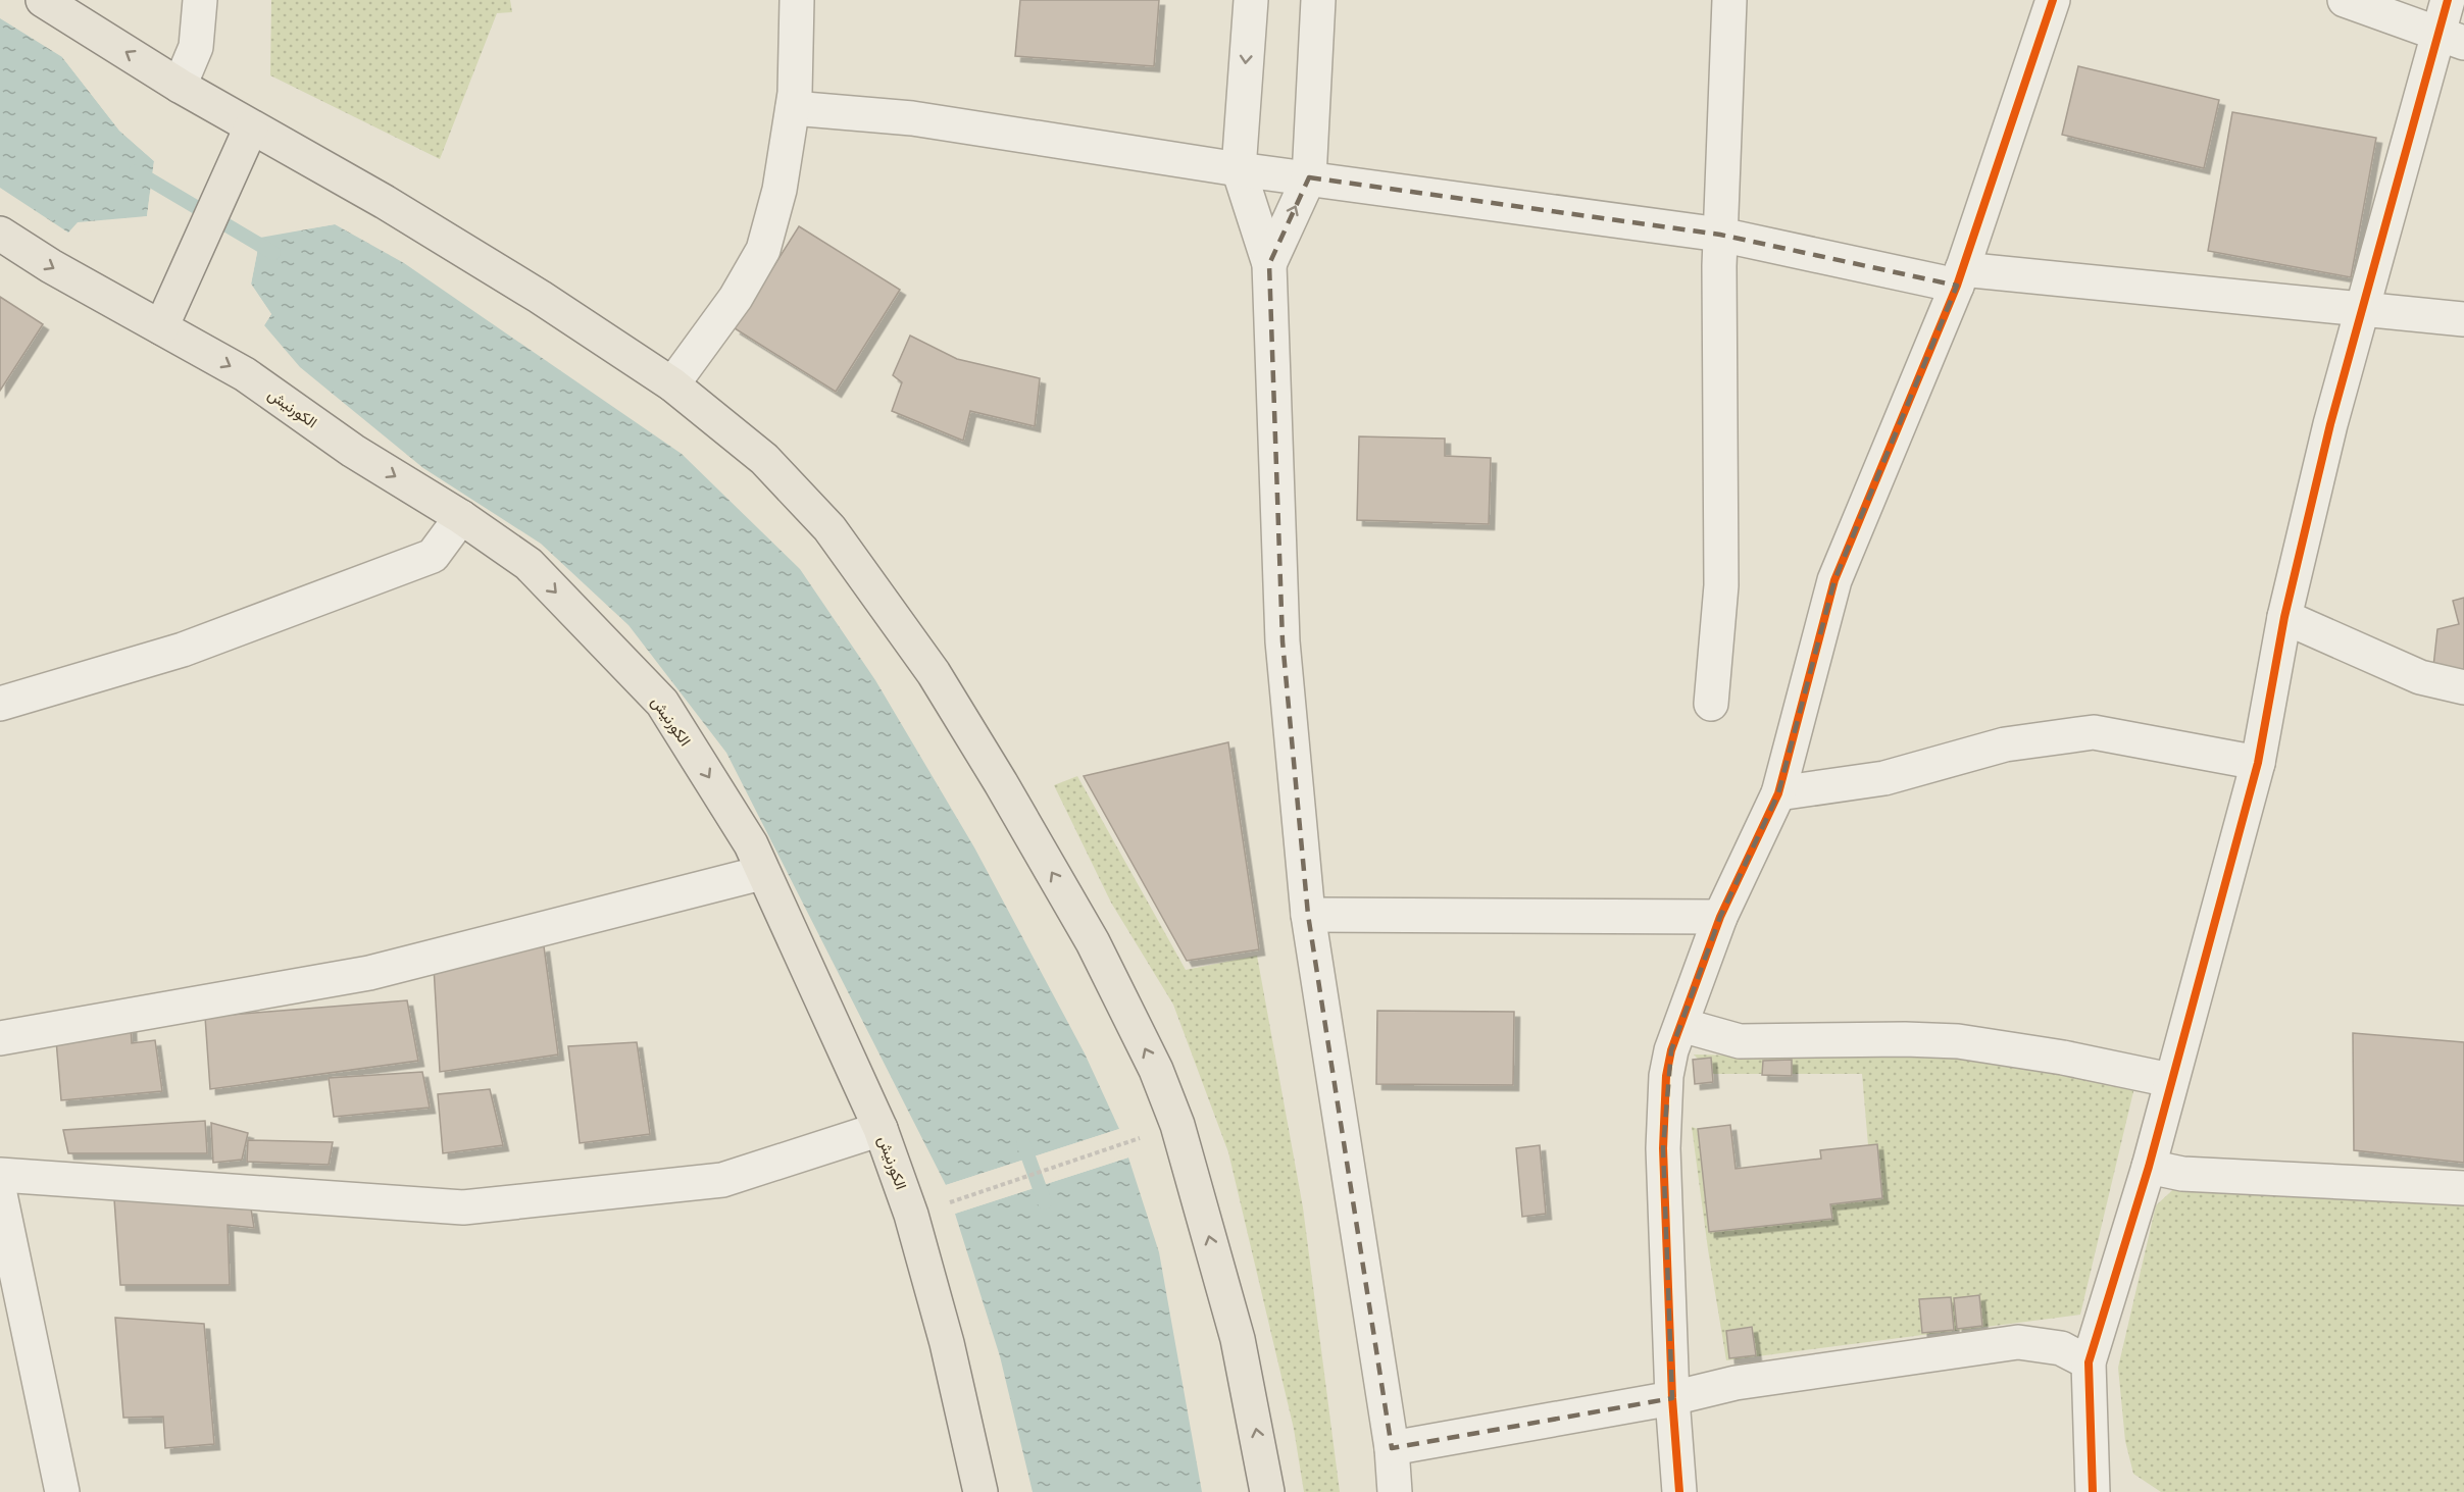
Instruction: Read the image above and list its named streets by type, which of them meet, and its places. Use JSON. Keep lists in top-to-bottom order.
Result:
{
  "streets": {
    "main road": ["الكورنيش"]
  }
}
